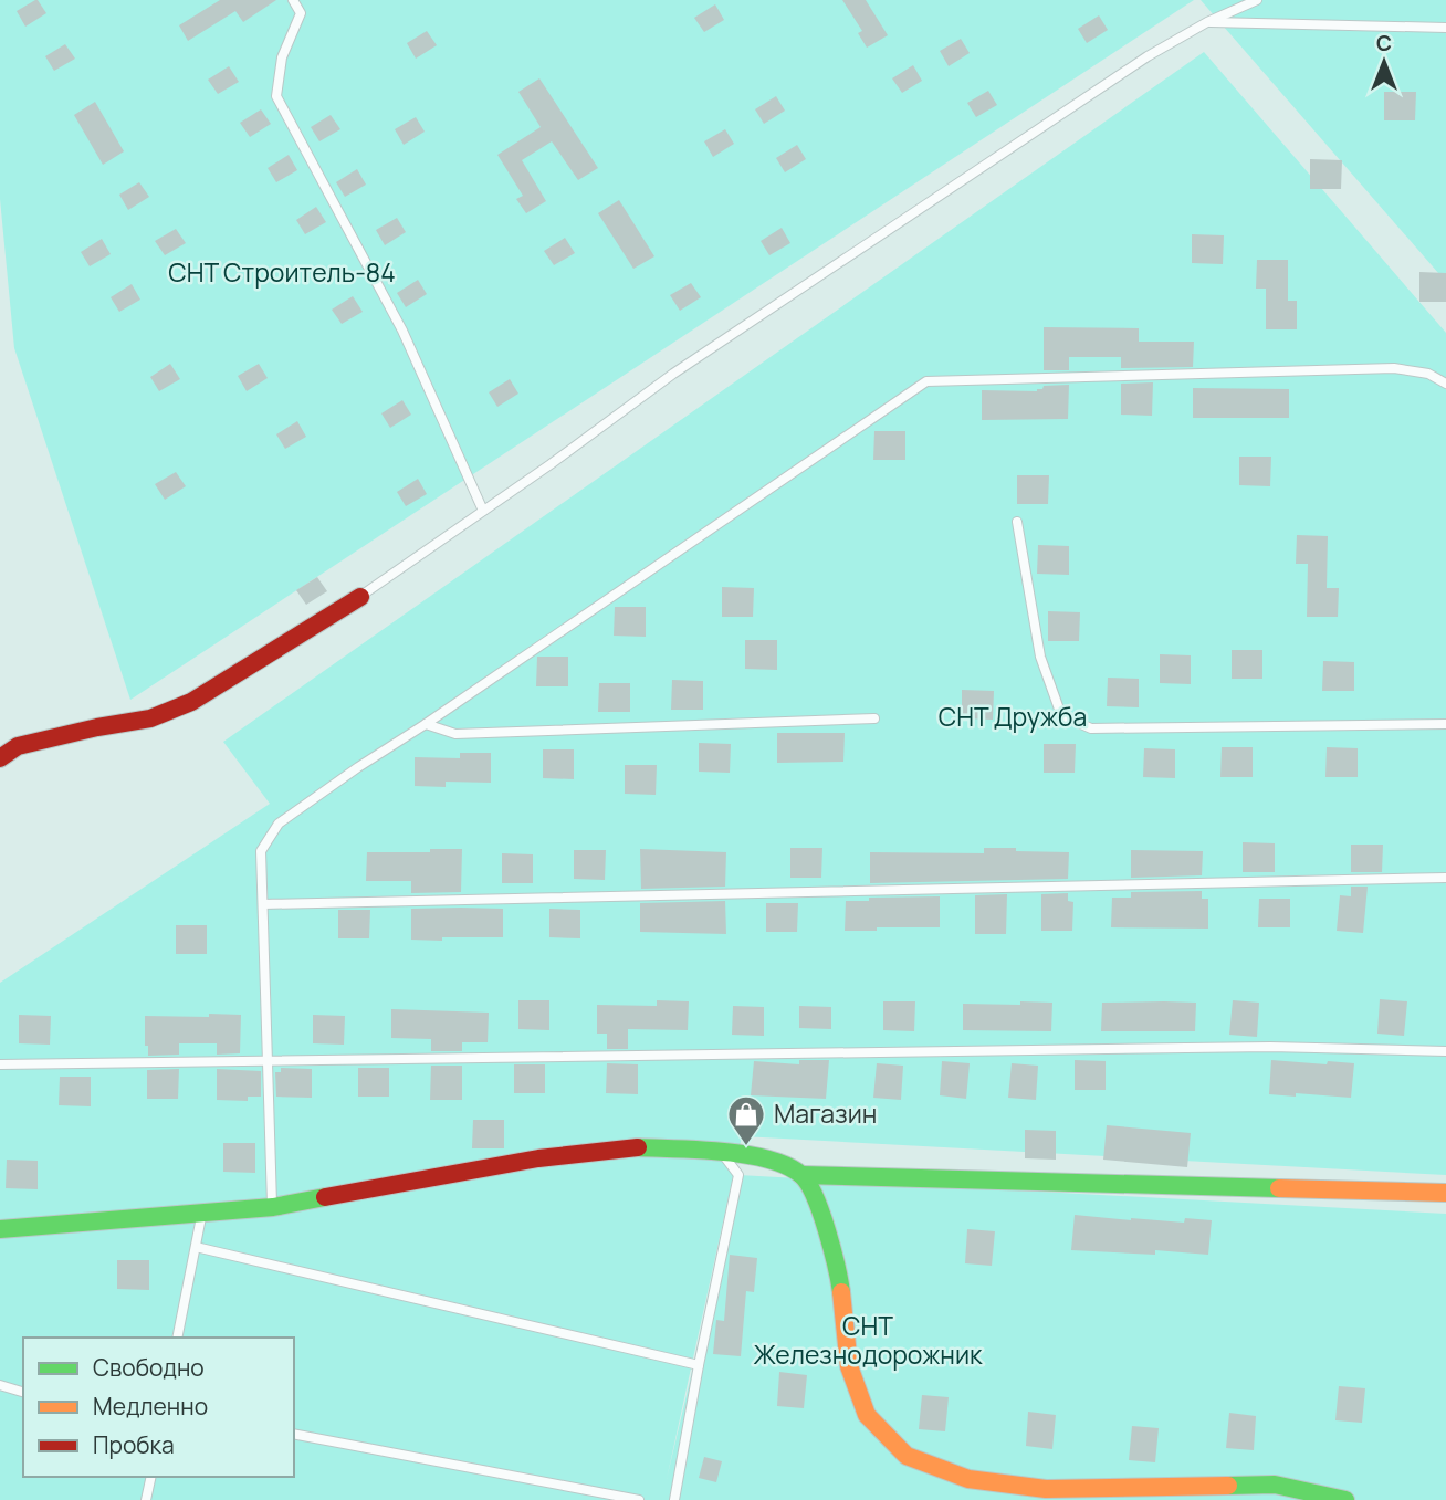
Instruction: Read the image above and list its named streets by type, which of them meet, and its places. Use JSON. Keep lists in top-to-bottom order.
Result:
{
  "parks": ["СНТ Строитель-84", "СНТ Дружба", "СНТ Железнодорожник"],
  "places": {
    "shop": ["Магазин"]
  },
  "legend": ["Свободно", "Медленно", "Пробка"],
  "north": "top"
}
